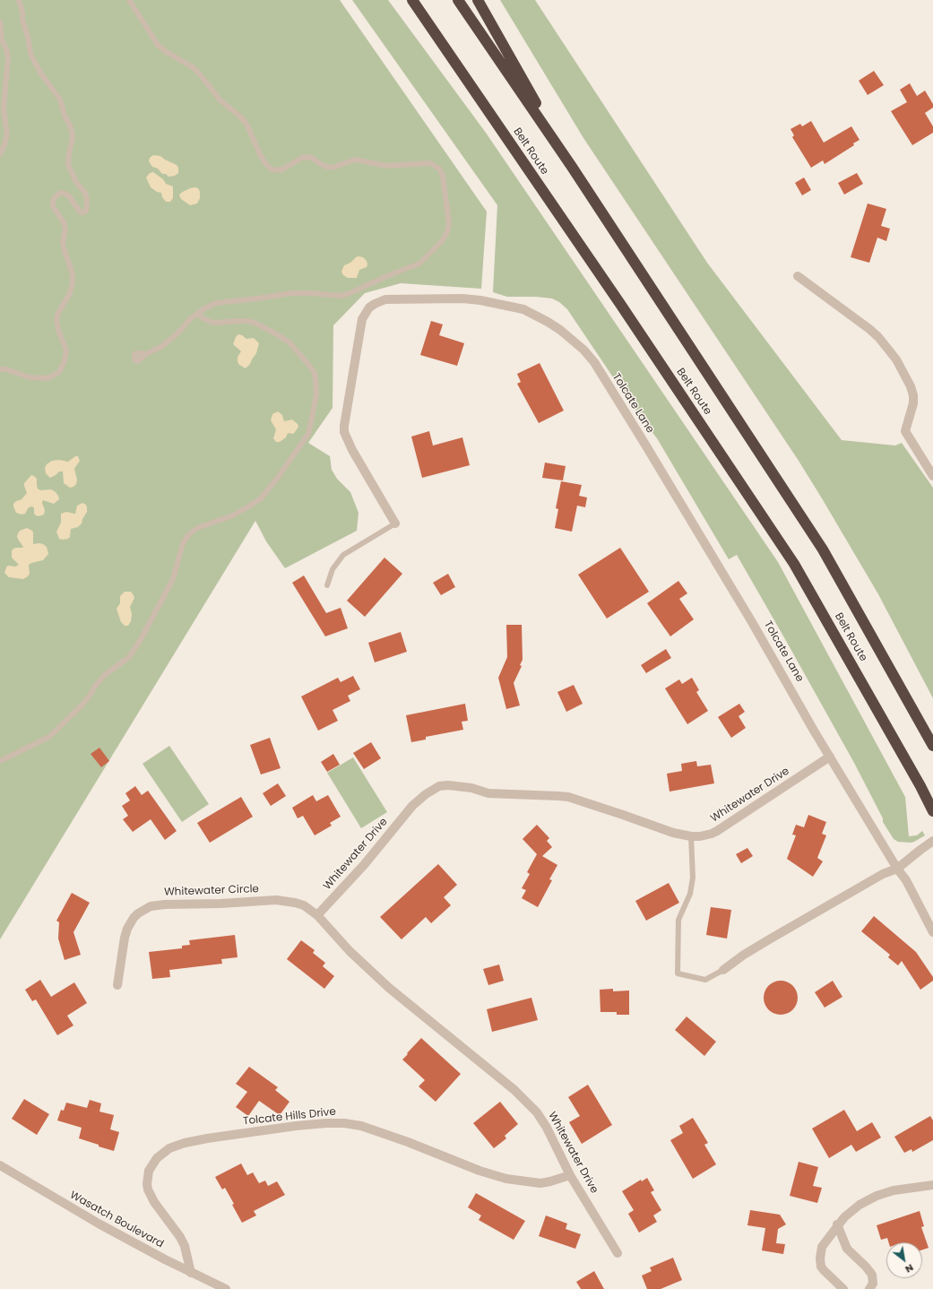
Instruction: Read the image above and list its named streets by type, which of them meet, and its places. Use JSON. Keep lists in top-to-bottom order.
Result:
{
  "streets": {
    "highway": ["Belt Route"],
    "street": [
      "Tolcate Lane",
      "Whitewater Drive",
      "Whitewater Circle",
      "Tolcate Hills Drive",
      "Wasatch Boulevard"
    ]
  },
  "crossings": [
    ["Tolcate Lane", "Whitewater Drive"],
    ["Whitewater Drive", "Whitewater Circle"],
    ["Whitewater Drive", "Tolcate Hills Drive"],
    ["Tolcate Hills Drive", "Wasatch Boulevard"]
  ],
  "north": "bottom right"
}
